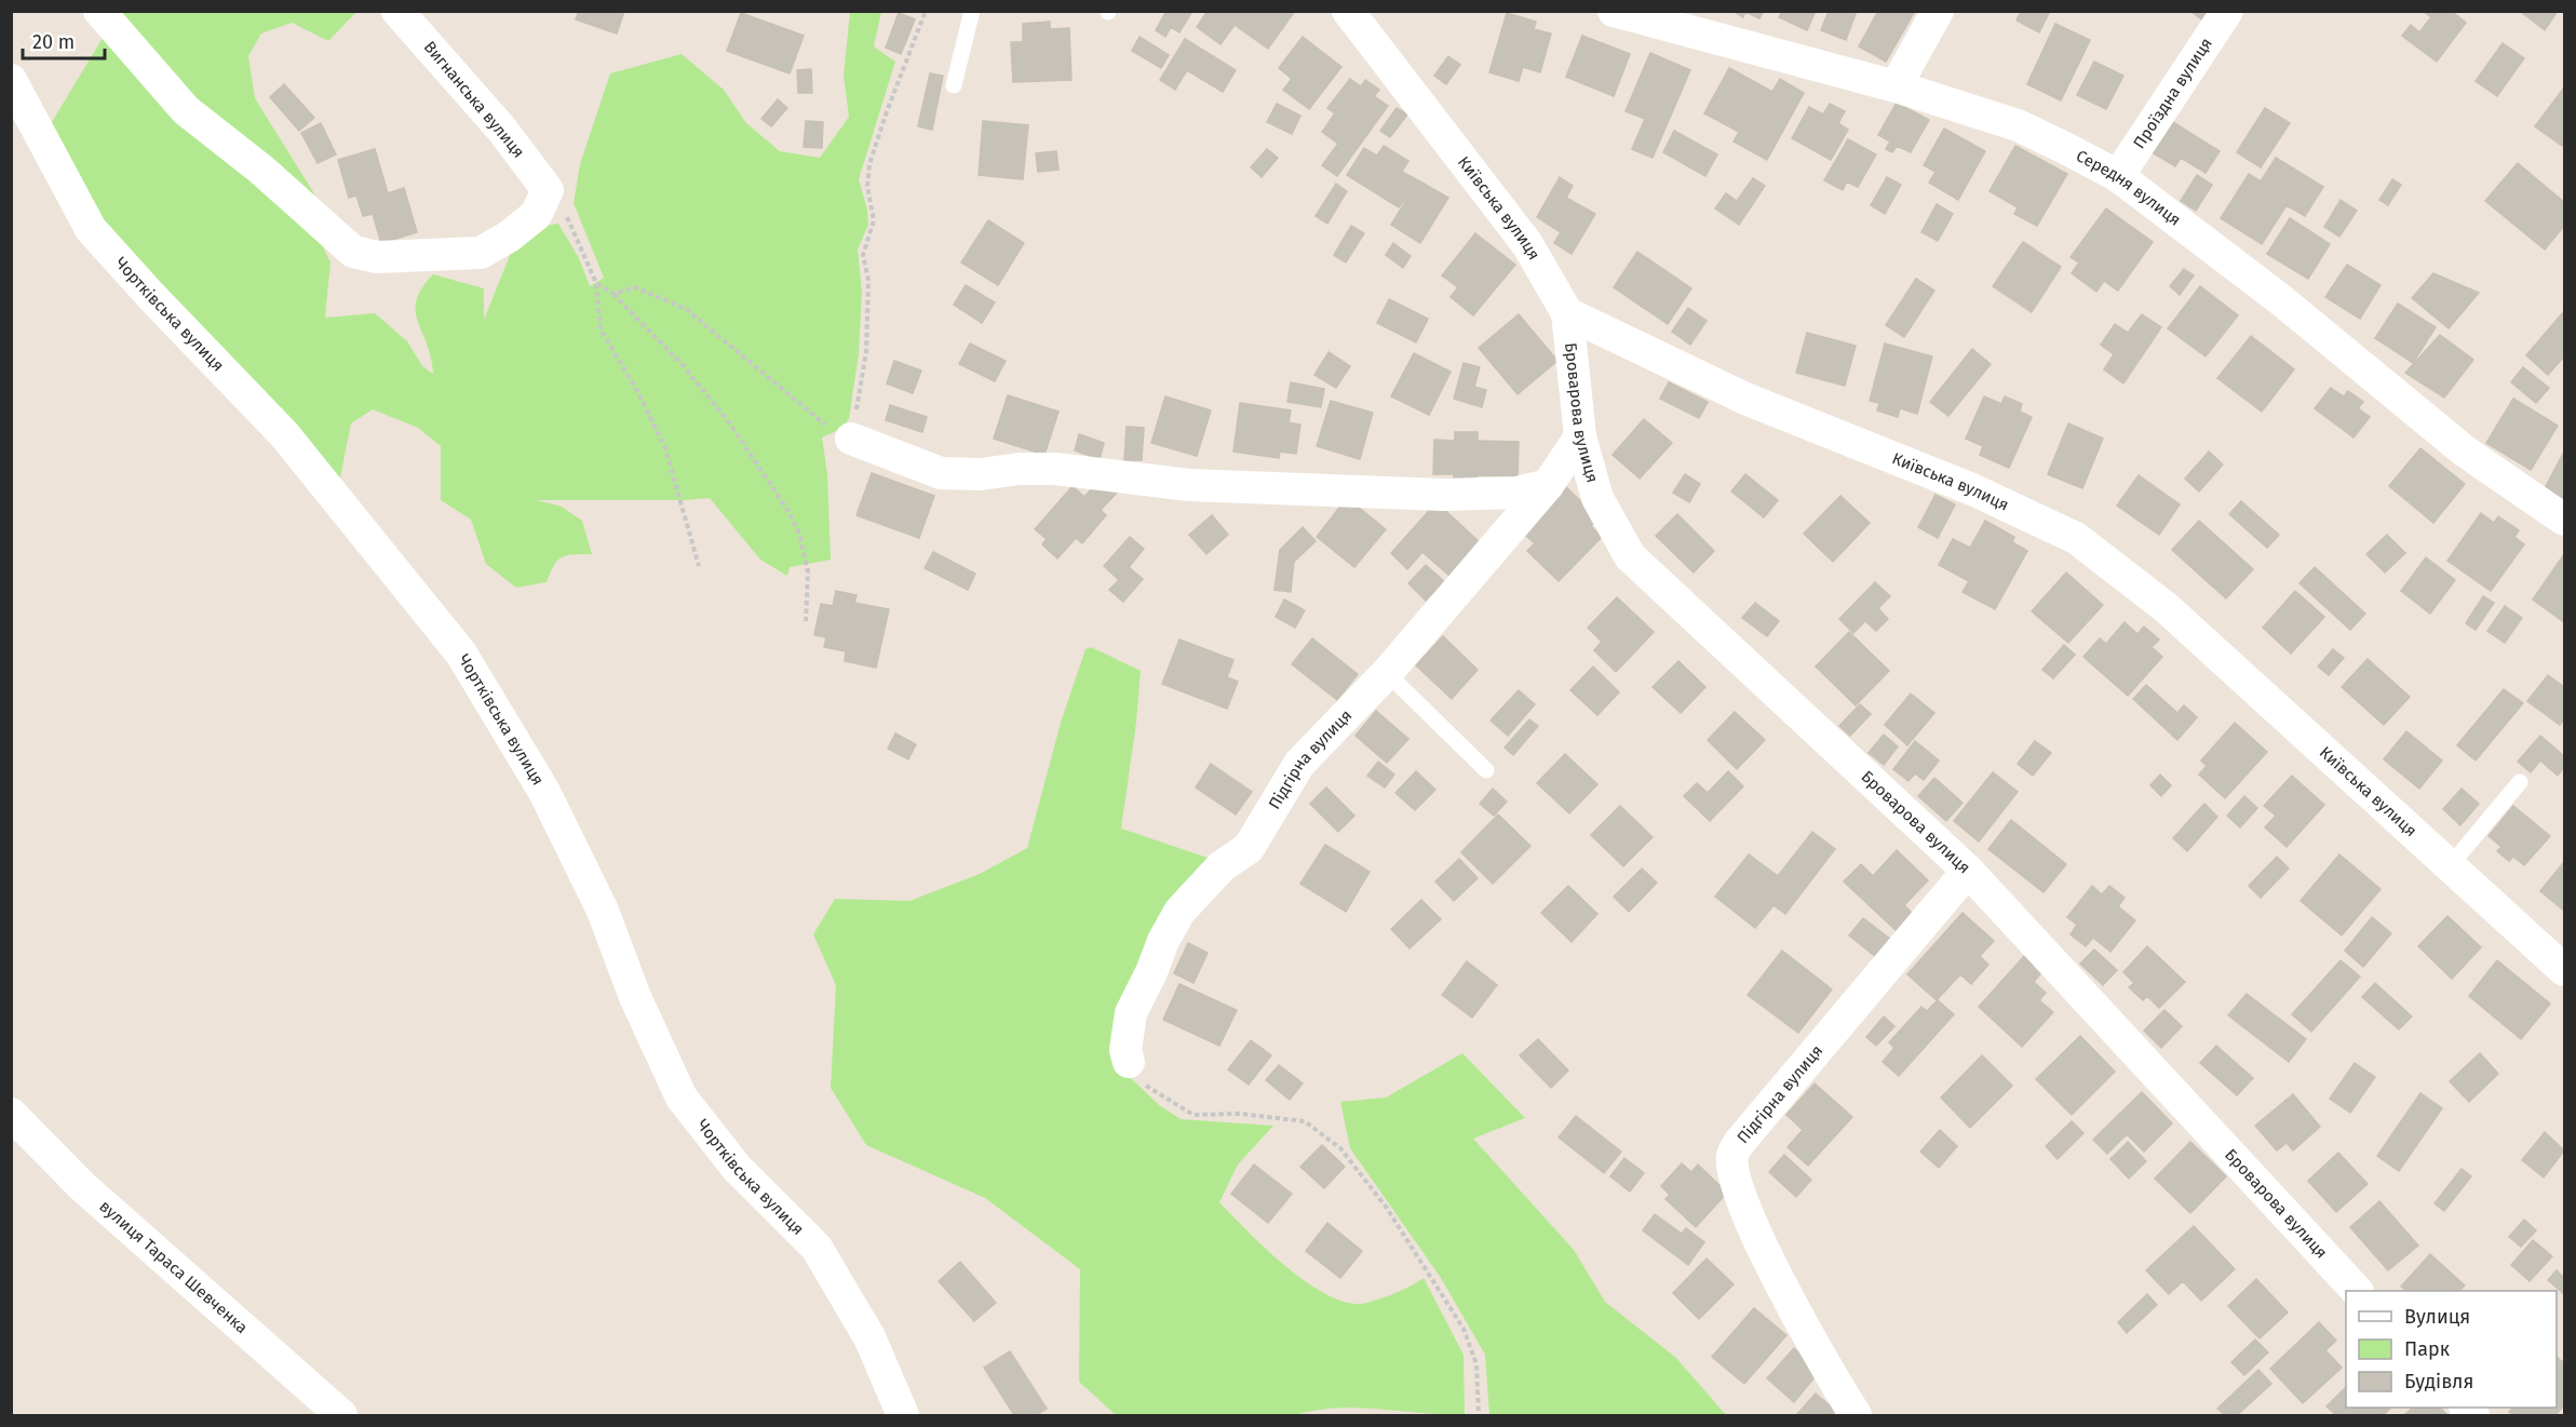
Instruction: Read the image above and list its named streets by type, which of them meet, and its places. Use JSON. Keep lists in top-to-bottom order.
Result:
{
  "streets": {
    "street": [
      "Проїздна вулиця",
      "Вигнанська вулиця",
      "Середня вулиця",
      "Київська вулиця",
      "Чортківська вулиця",
      "Броварова вулиця",
      "Підгірна вулиця",
      "вулиця Тараса Шевченка"
    ]
  },
  "crossings": [
    ["Проїздна вулиця", "Середня вулиця"],
    ["Київська вулиця", "Броварова вулиця"],
    ["Броварова вулиця", "Підгірна вулиця"]
  ],
  "legend": ["Вулиця", "Парк", "Будівля"],
  "scale_bar": "20 m"
}
